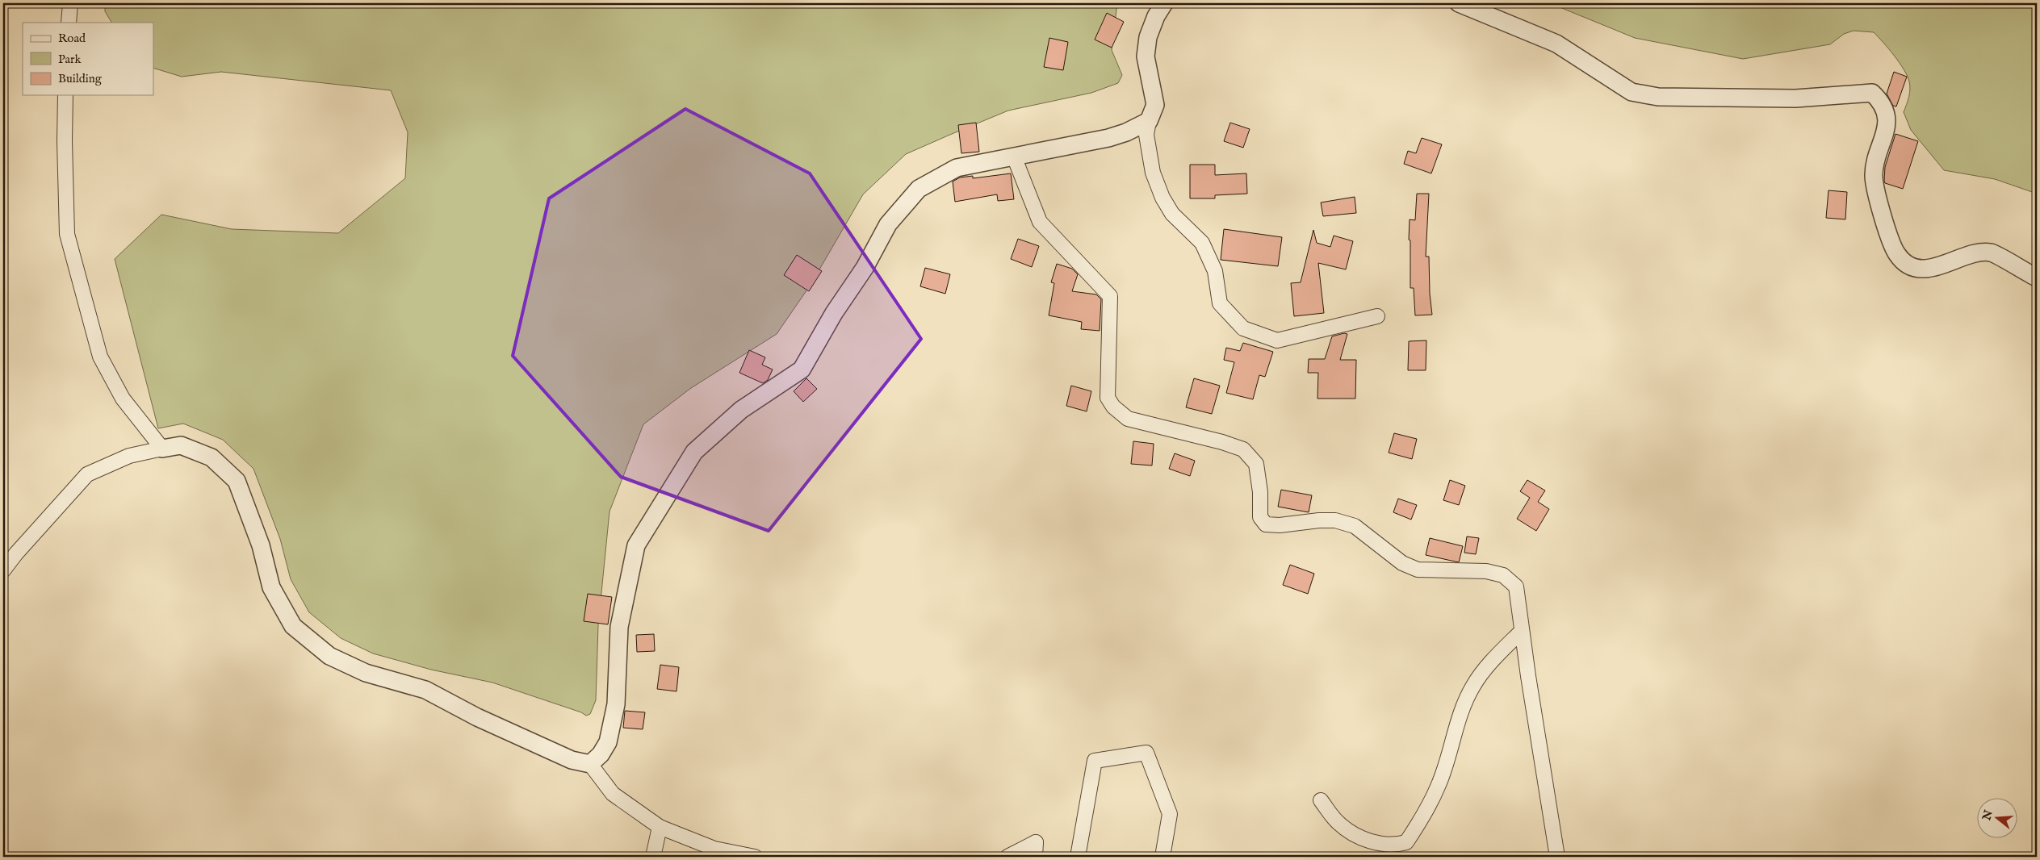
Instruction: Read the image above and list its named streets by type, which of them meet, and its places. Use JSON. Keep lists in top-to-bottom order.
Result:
{
  "legend": ["Road", "Park", "Building"],
  "north": "left"
}
